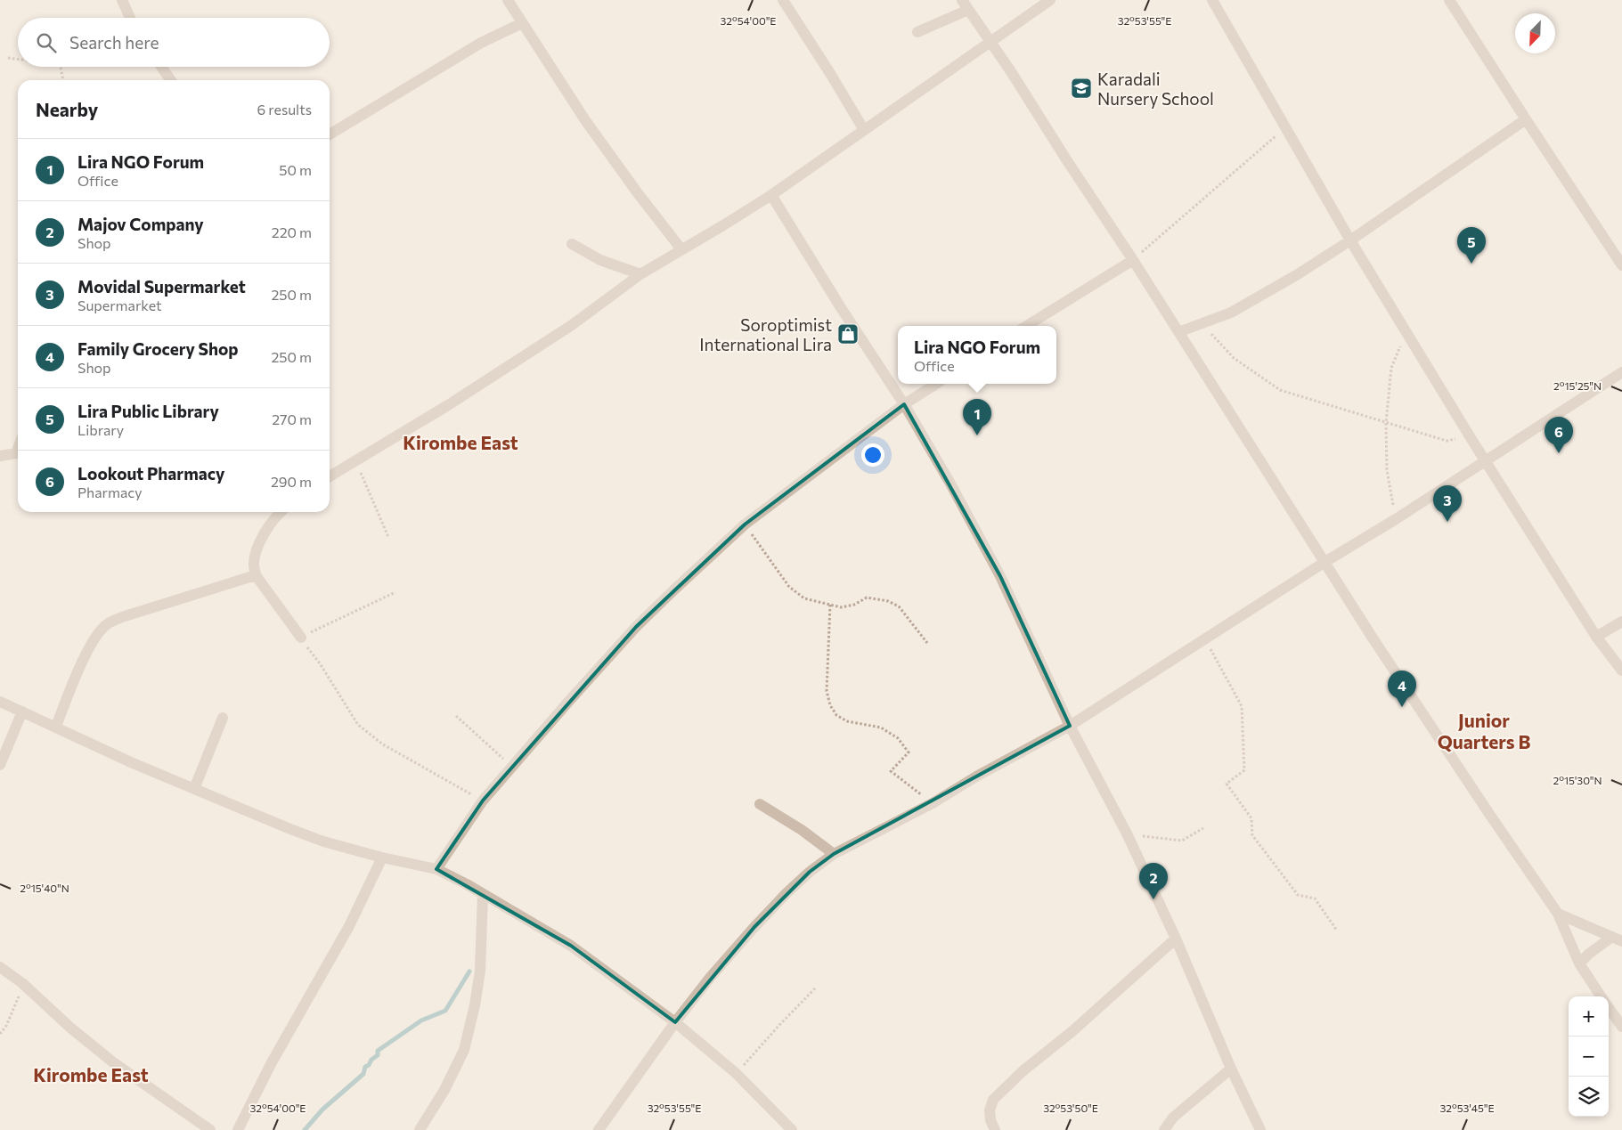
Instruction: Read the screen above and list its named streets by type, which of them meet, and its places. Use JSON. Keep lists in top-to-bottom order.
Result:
{
  "districts": ["Kirombe East", "Junior Quarters B", "Kirombe East"],
  "places": {
    "school or university": ["Karadali Nursery School"],
    "shop": ["Soroptimist International Lira"]
  },
  "north": "bottom left",
  "page": {
    "search": "Search here",
    "heading": ["Nearby", "6 results"],
    "list": [
      {
        "mark": "1",
        "name": "Lira NGO Forum",
        "note": "Office",
        "value": "50 m"
      },
      {
        "mark": "2",
        "name": "Majov Company",
        "note": "Shop",
        "value": "220 m"
      },
      {
        "mark": "3",
        "name": "Movidal Supermarket",
        "note": "Supermarket",
        "value": "250 m"
      },
      {
        "mark": "4",
        "name": "Family Grocery Shop",
        "note": "Shop",
        "value": "250 m"
      },
      {
        "mark": "5",
        "name": "Lira Public Library",
        "note": "Library",
        "value": "270 m"
      },
      {
        "mark": "6",
        "name": "Lookout Pharmacy",
        "note": "Pharmacy",
        "value": "290 m"
      }
    ],
    "pins": [
      "5",
      "1",
      "6",
      "3",
      "4",
      "2"
    ],
    "popup": ["Lira NGO Forum", "Office"],
    "map_buttons": ["+", "−"]
  },
  "coordinates": [
    "32°54'00\"E",
    "32°53'55\"E",
    "2°15'25\"N",
    "2°15'30\"N",
    "2°15'40\"N",
    "32°53'50\"E",
    "32°53'45\"E"
  ]
}
